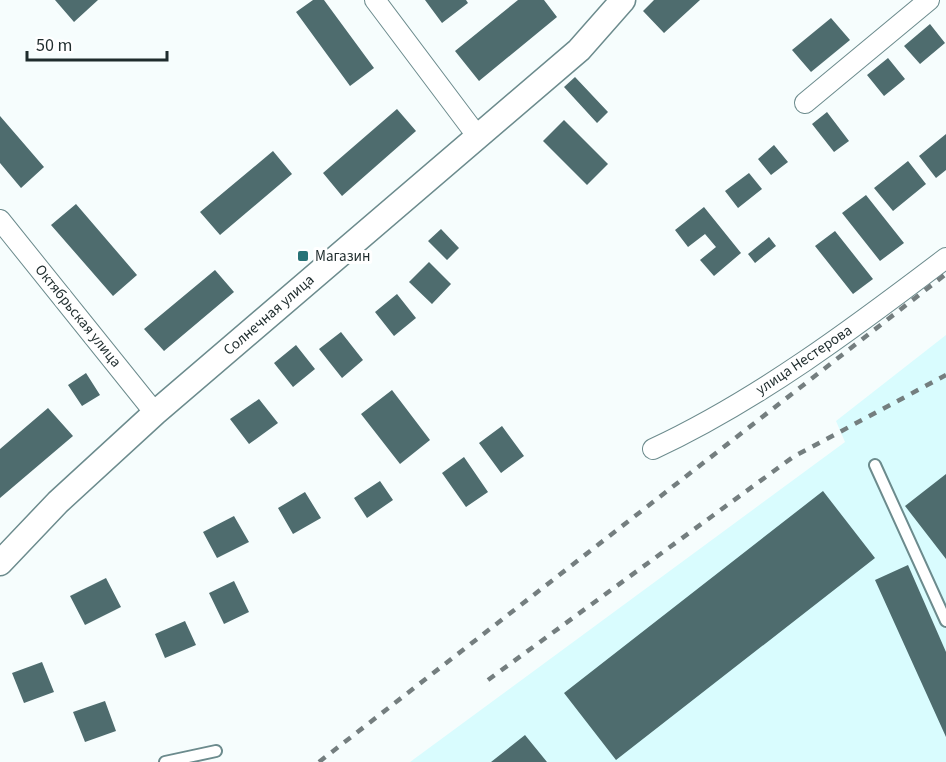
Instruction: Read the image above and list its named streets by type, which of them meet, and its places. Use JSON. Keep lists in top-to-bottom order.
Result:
{
  "streets": {
    "street": ["Солнечная улица", "Октябрьская улица", "улица Нестерова"]
  },
  "crossings": [
    ["Солнечная улица", "Октябрьская улица"]
  ],
  "places": {
    "transit": ["Магазин"]
  },
  "scale_bar": "50 m"
}
